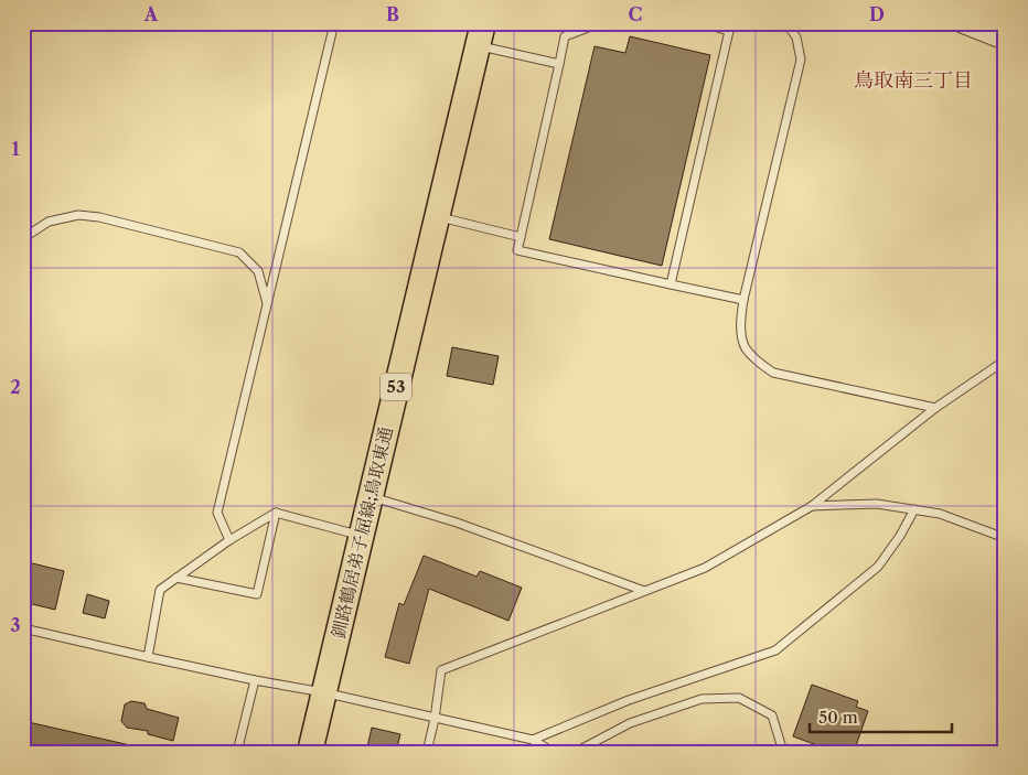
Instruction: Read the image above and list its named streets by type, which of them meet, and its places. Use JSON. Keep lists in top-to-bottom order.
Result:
{
  "streets": {
    "main road": ["53", "釧路鶴居弟子屈線;鳥取東通"]
  },
  "districts": ["鳥取南三丁目"],
  "scale_bar": "50 m",
  "grid": {
    "columns": [
      "A",
      "B",
      "C",
      "D"
    ],
    "rows": ["1", "2", "3"]
  }
}
